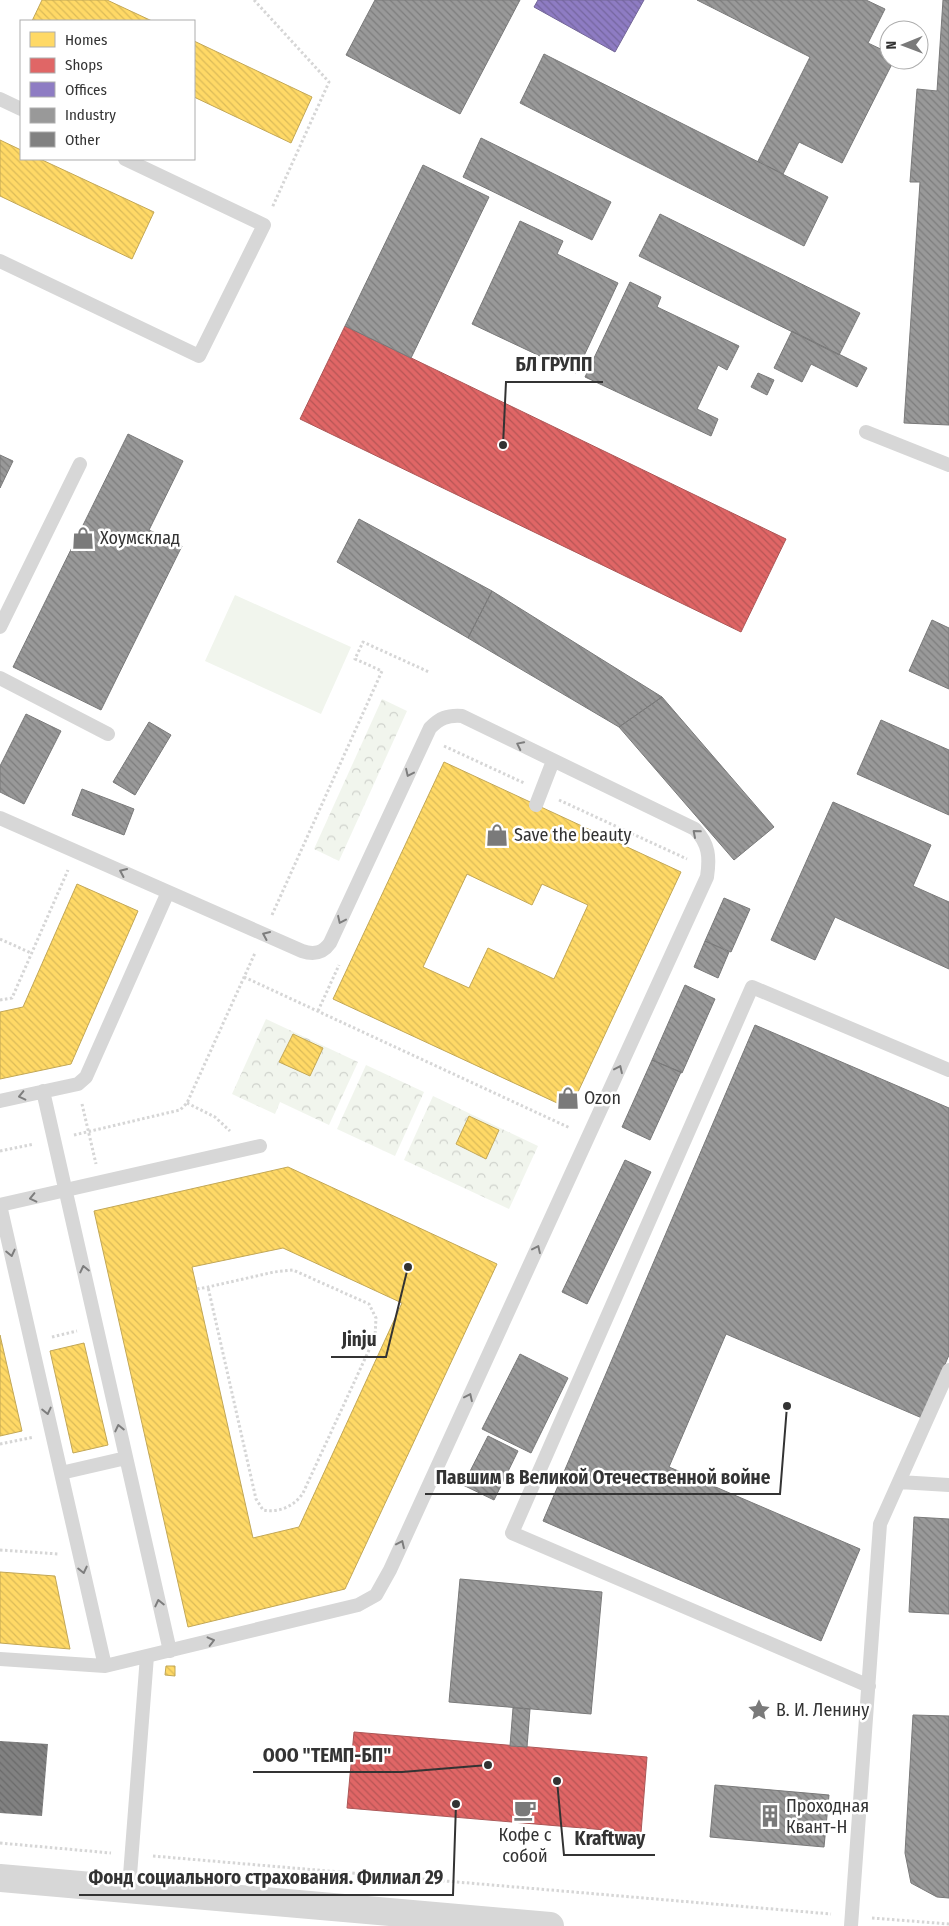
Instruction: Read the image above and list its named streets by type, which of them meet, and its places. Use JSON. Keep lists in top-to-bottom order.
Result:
{
  "places": {
    "other": [
      "БЛ ГРУПП",
      "Jinju",
      "Павшим в Великой Отечественной войне",
      "ООО \"ТЕМП-БП\"",
      "Kraftway",
      "Фонд социального страхования. Филиал 29"
    ],
    "shop": ["Хоумсклад", "Save the beauty", "Ozon"],
    "place": ["В. И. Ленину"],
    "cafe": ["Кофе с собой"],
    "building": ["Проходная Квант-Н"]
  },
  "legend": [
    "Homes",
    "Shops",
    "Offices",
    "Industry",
    "Other"
  ],
  "north": "left"
}
